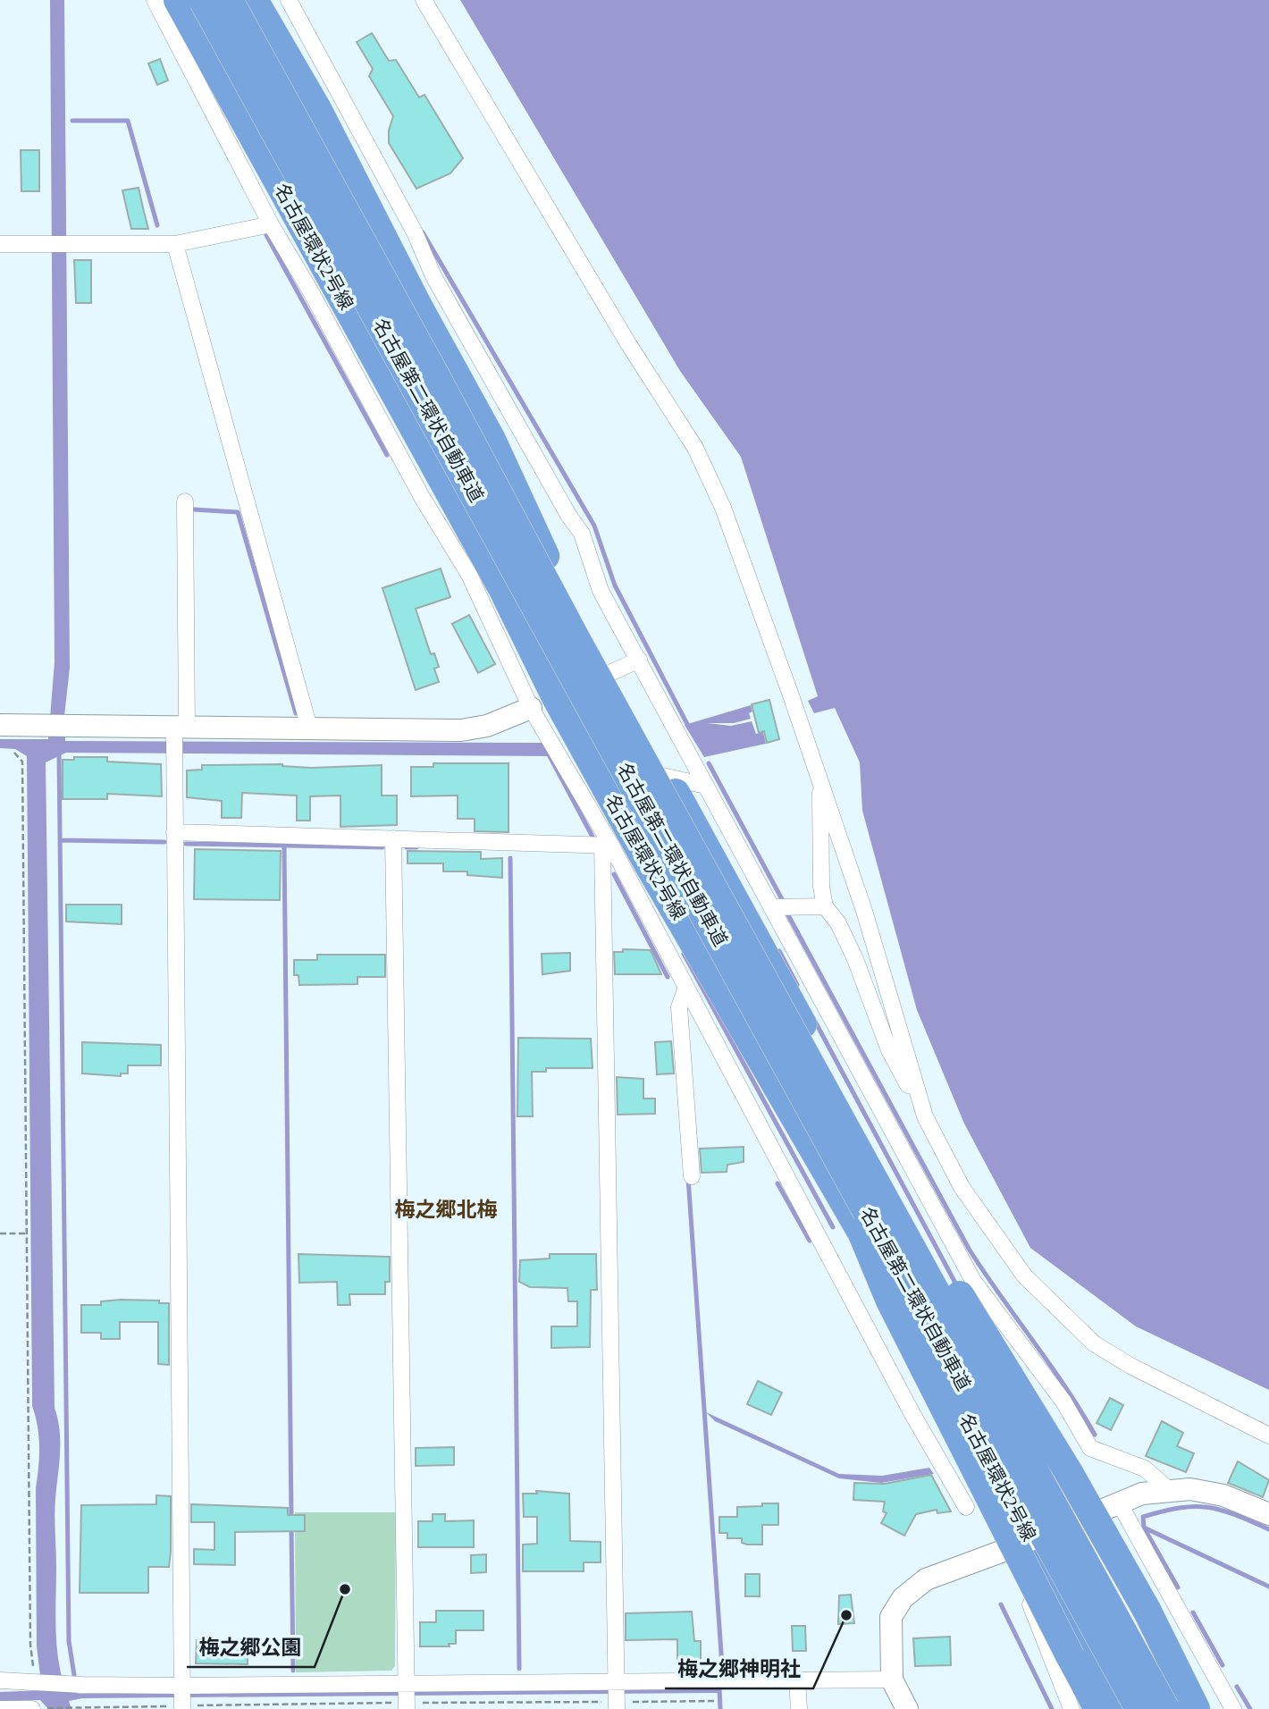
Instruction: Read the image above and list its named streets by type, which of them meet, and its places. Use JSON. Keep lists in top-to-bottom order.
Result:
{
  "streets": {
    "highway": ["名古屋環状2号線", "名古屋第二環状自動車道"]
  },
  "districts": ["梅之郷北梅"],
  "places": ["梅之郷公園", "梅之郷神明社"]
}
